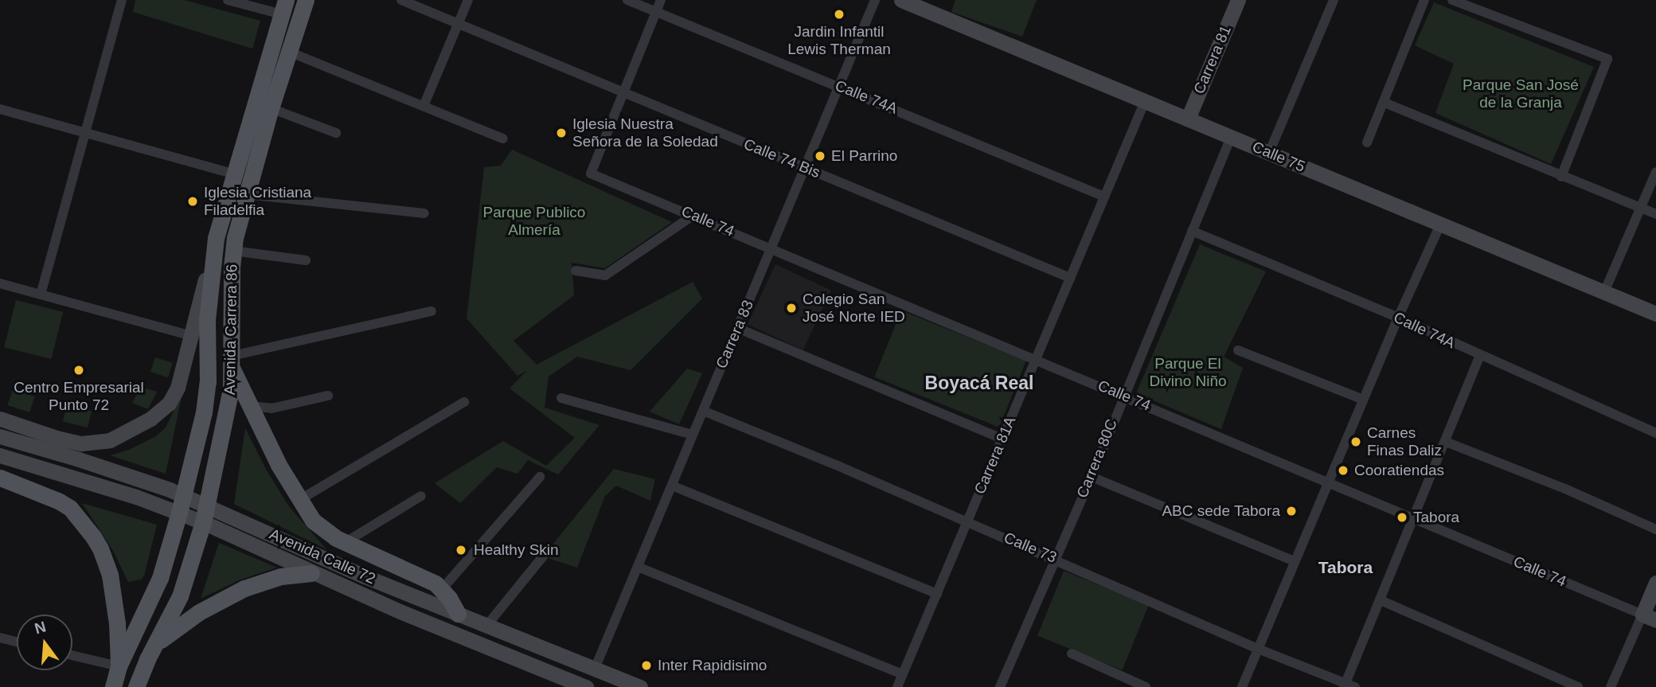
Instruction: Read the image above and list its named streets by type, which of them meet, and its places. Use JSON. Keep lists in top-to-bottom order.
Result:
{
  "streets": {
    "main road": [
      "Carrera 81",
      "Calle 75",
      "Avenida Carrera 86",
      "Avenida Calle 72"
    ],
    "street": [
      "Calle 74A",
      "Calle 74 Bis",
      "Calle 74",
      "Carrera 83",
      "Carrera 81A",
      "Carrera 80C",
      "Calle 73"
    ]
  },
  "crossings": [
    ["Carrera 81", "Calle 75"],
    ["Calle 74A", "Carrera 83"],
    ["Calle 74A", "Carrera 81A"],
    ["Calle 74A", "Carrera 80C"],
    ["Calle 75", "Carrera 81A"],
    ["Calle 75", "Carrera 80C"],
    ["Calle 74 Bis", "Calle 74"],
    ["Calle 74 Bis", "Carrera 83"],
    ["Calle 74 Bis", "Carrera 81A"],
    ["Calle 74", "Carrera 83"],
    ["Calle 74", "Carrera 81A"],
    ["Calle 74", "Carrera 80C"],
    ["Avenida Carrera 86", "Avenida Calle 72"],
    ["Carrera 83", "Calle 73"],
    ["Carrera 83", "Avenida Calle 72"],
    ["Carrera 81A", "Calle 73"],
    ["Carrera 80C", "Calle 73"]
  ],
  "districts": ["Boyacá Real", "Tabora"],
  "parks": ["Parque San José de la Granja", "Parque Publico Almería", "Parque El Divino Niño"],
  "places": [
    "Jardin Infantil Lewis Therman",
    "Iglesia Nuestra Señora de la Soledad",
    "El Parrino",
    "Iglesia Cristiana Filadelfia",
    "Colegio San José Norte IED",
    "Centro Empresarial Punto 72",
    "Carnes Finas Daliz",
    "Cooratiendas",
    "ABC sede Tabora",
    "Tabora",
    "Healthy Skin",
    "Inter Rapidisimo"
  ],
  "north": "top"
}
